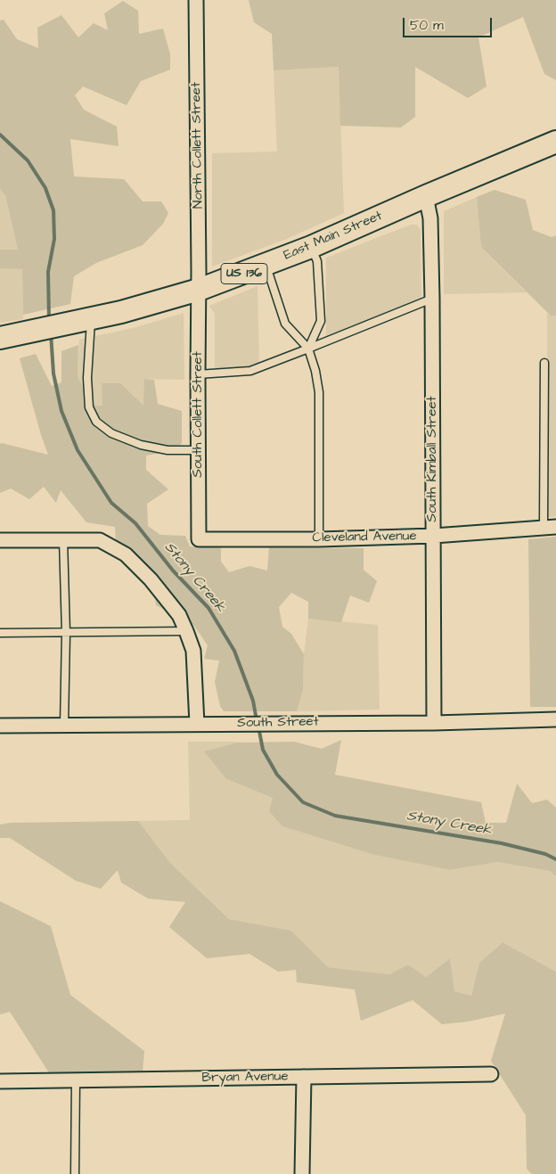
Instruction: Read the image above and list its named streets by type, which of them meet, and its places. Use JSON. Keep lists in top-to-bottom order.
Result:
{
  "streets": {
    "main road": ["East Main Street", "US 136"],
    "street": [
      "North Collett Street",
      "South Collett Street",
      "South Kimball Street",
      "Cleveland Avenue",
      "South Street",
      "Bryan Avenue"
    ]
  },
  "crossings": [
    ["North Collett Street", "East Main Street"],
    ["North Collett Street", "South Collett Street"],
    ["East Main Street", "South Collett Street"],
    ["East Main Street", "South Kimball Street"],
    ["South Collett Street", "Cleveland Avenue"],
    ["South Kimball Street", "Cleveland Avenue"],
    ["South Kimball Street", "South Street"]
  ],
  "water": ["Stony Creek"],
  "scale_bar": "50 m"
}
